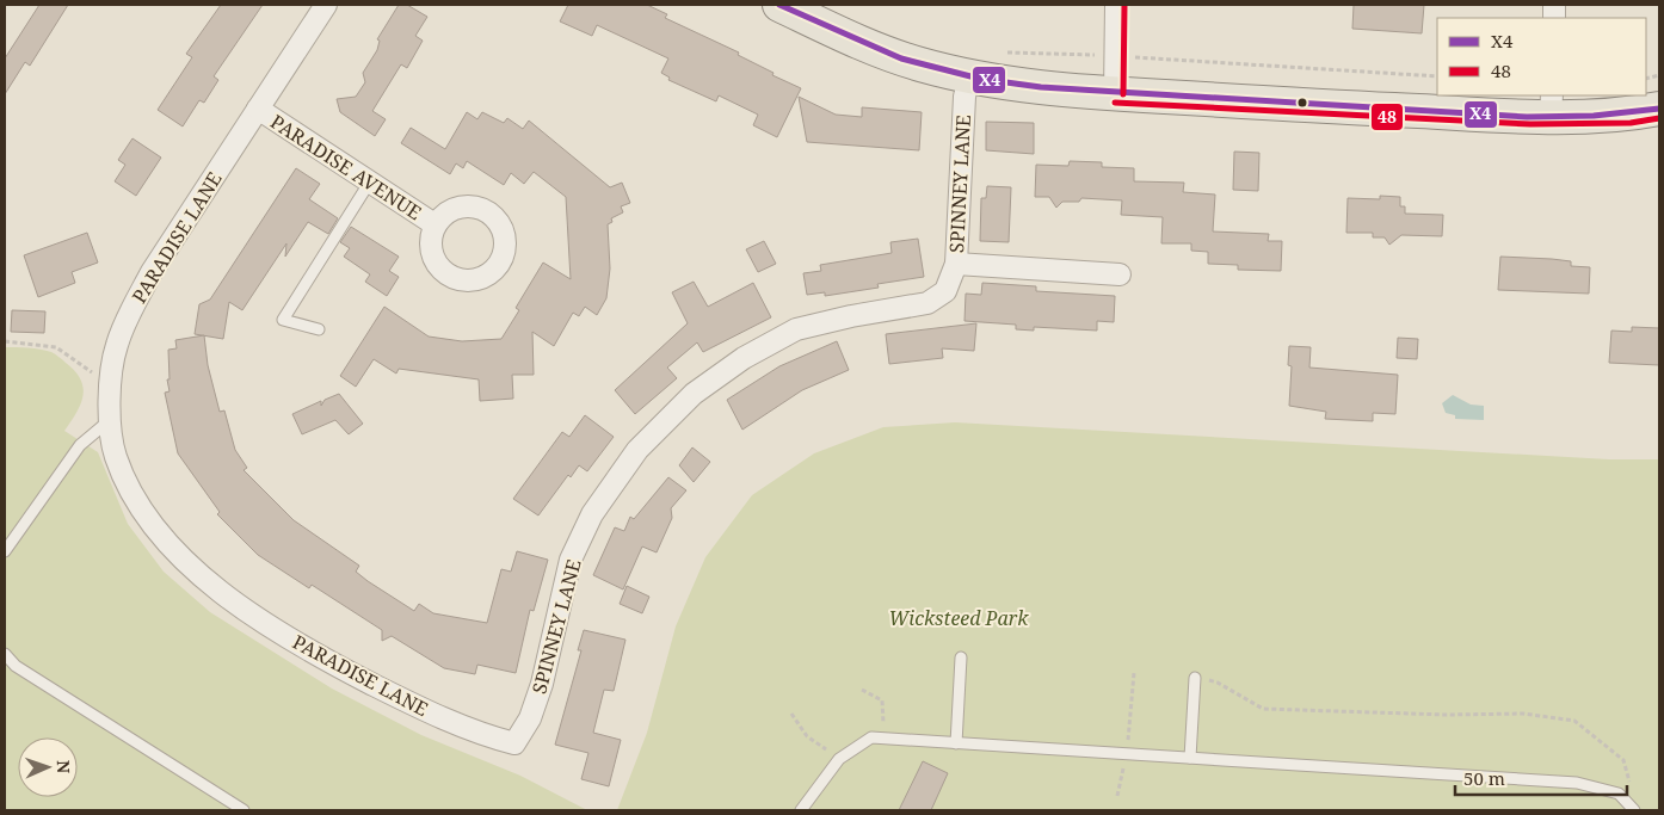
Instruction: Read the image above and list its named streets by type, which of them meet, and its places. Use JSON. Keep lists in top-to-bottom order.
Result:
{
  "streets": {
    "street": ["PARADISE AVENUE", "SPINNEY LANE", "PARADISE LANE"]
  },
  "crossings": [
    ["PARADISE AVENUE", "PARADISE LANE"],
    ["SPINNEY LANE", "PARADISE LANE"]
  ],
  "parks": ["Wicksteed Park"],
  "lines": ["transit line X4", "transit line 48"],
  "legend": ["X4", "48"],
  "scale_bar": "50 m",
  "north": "right"
}
